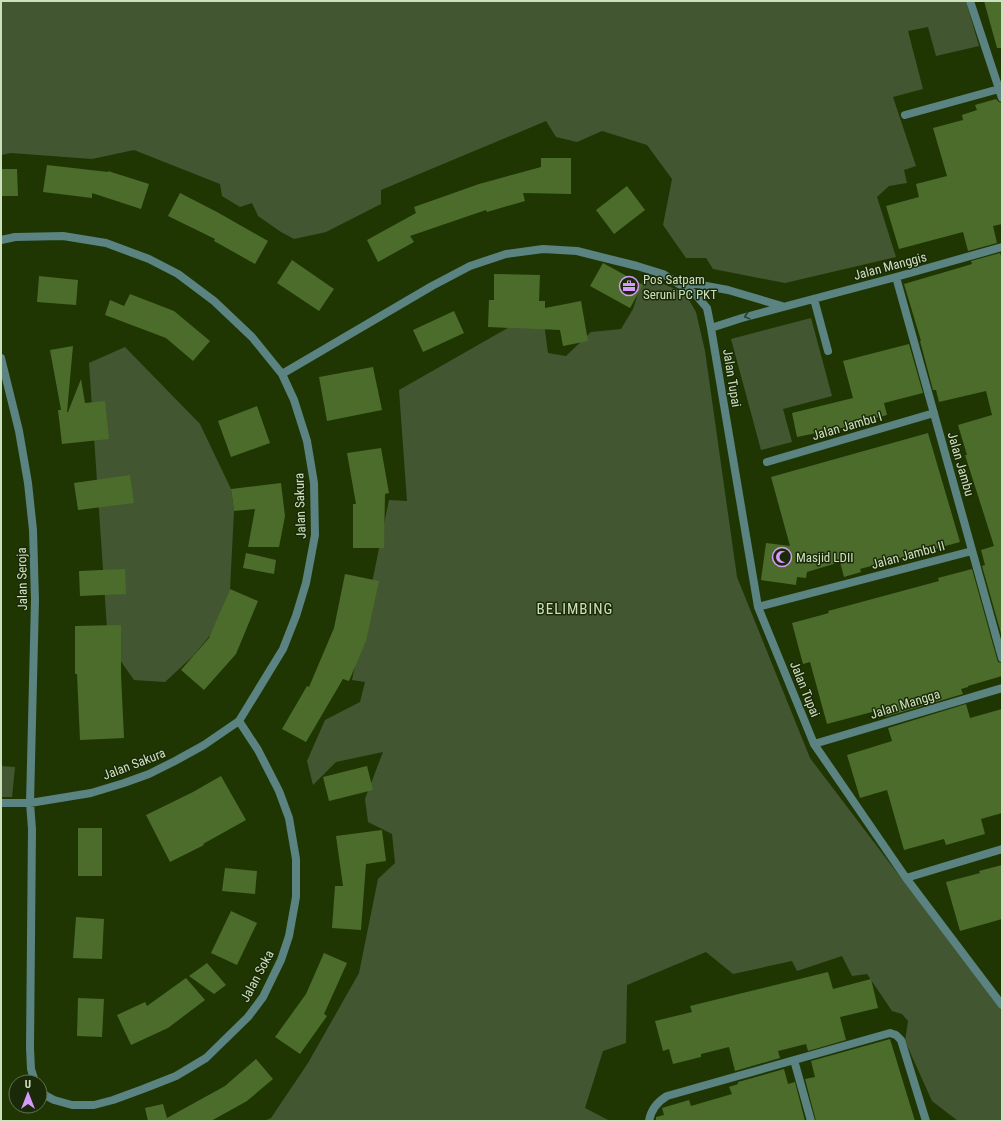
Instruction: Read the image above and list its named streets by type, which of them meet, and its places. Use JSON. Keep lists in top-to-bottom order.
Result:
{
  "streets": {
    "street": [
      "Jalan Manggis",
      "Jalan Tupai",
      "Jalan Jambu I",
      "Jalan Jambu",
      "Jalan Sakura",
      "Jalan Jambu II",
      "Jalan Seroja",
      "Jalan Mangga",
      "Jalan Soka"
    ]
  },
  "crossings": [
    ["Jalan Manggis", "Jalan Tupai"],
    ["Jalan Manggis", "Jalan Jambu"],
    ["Jalan Tupai", "Jalan Jambu II"],
    ["Jalan Tupai", "Jalan Mangga"],
    ["Jalan Jambu I", "Jalan Jambu"],
    ["Jalan Jambu", "Jalan Jambu II"],
    ["Jalan Sakura", "Jalan Seroja"],
    ["Jalan Sakura", "Jalan Soka"]
  ],
  "districts": ["BELIMBING"],
  "places": {
    "office": ["Pos Satpam Seruni PC PKT"],
    "mosque": ["Masjid LDII"]
  },
  "north": "top"
}
